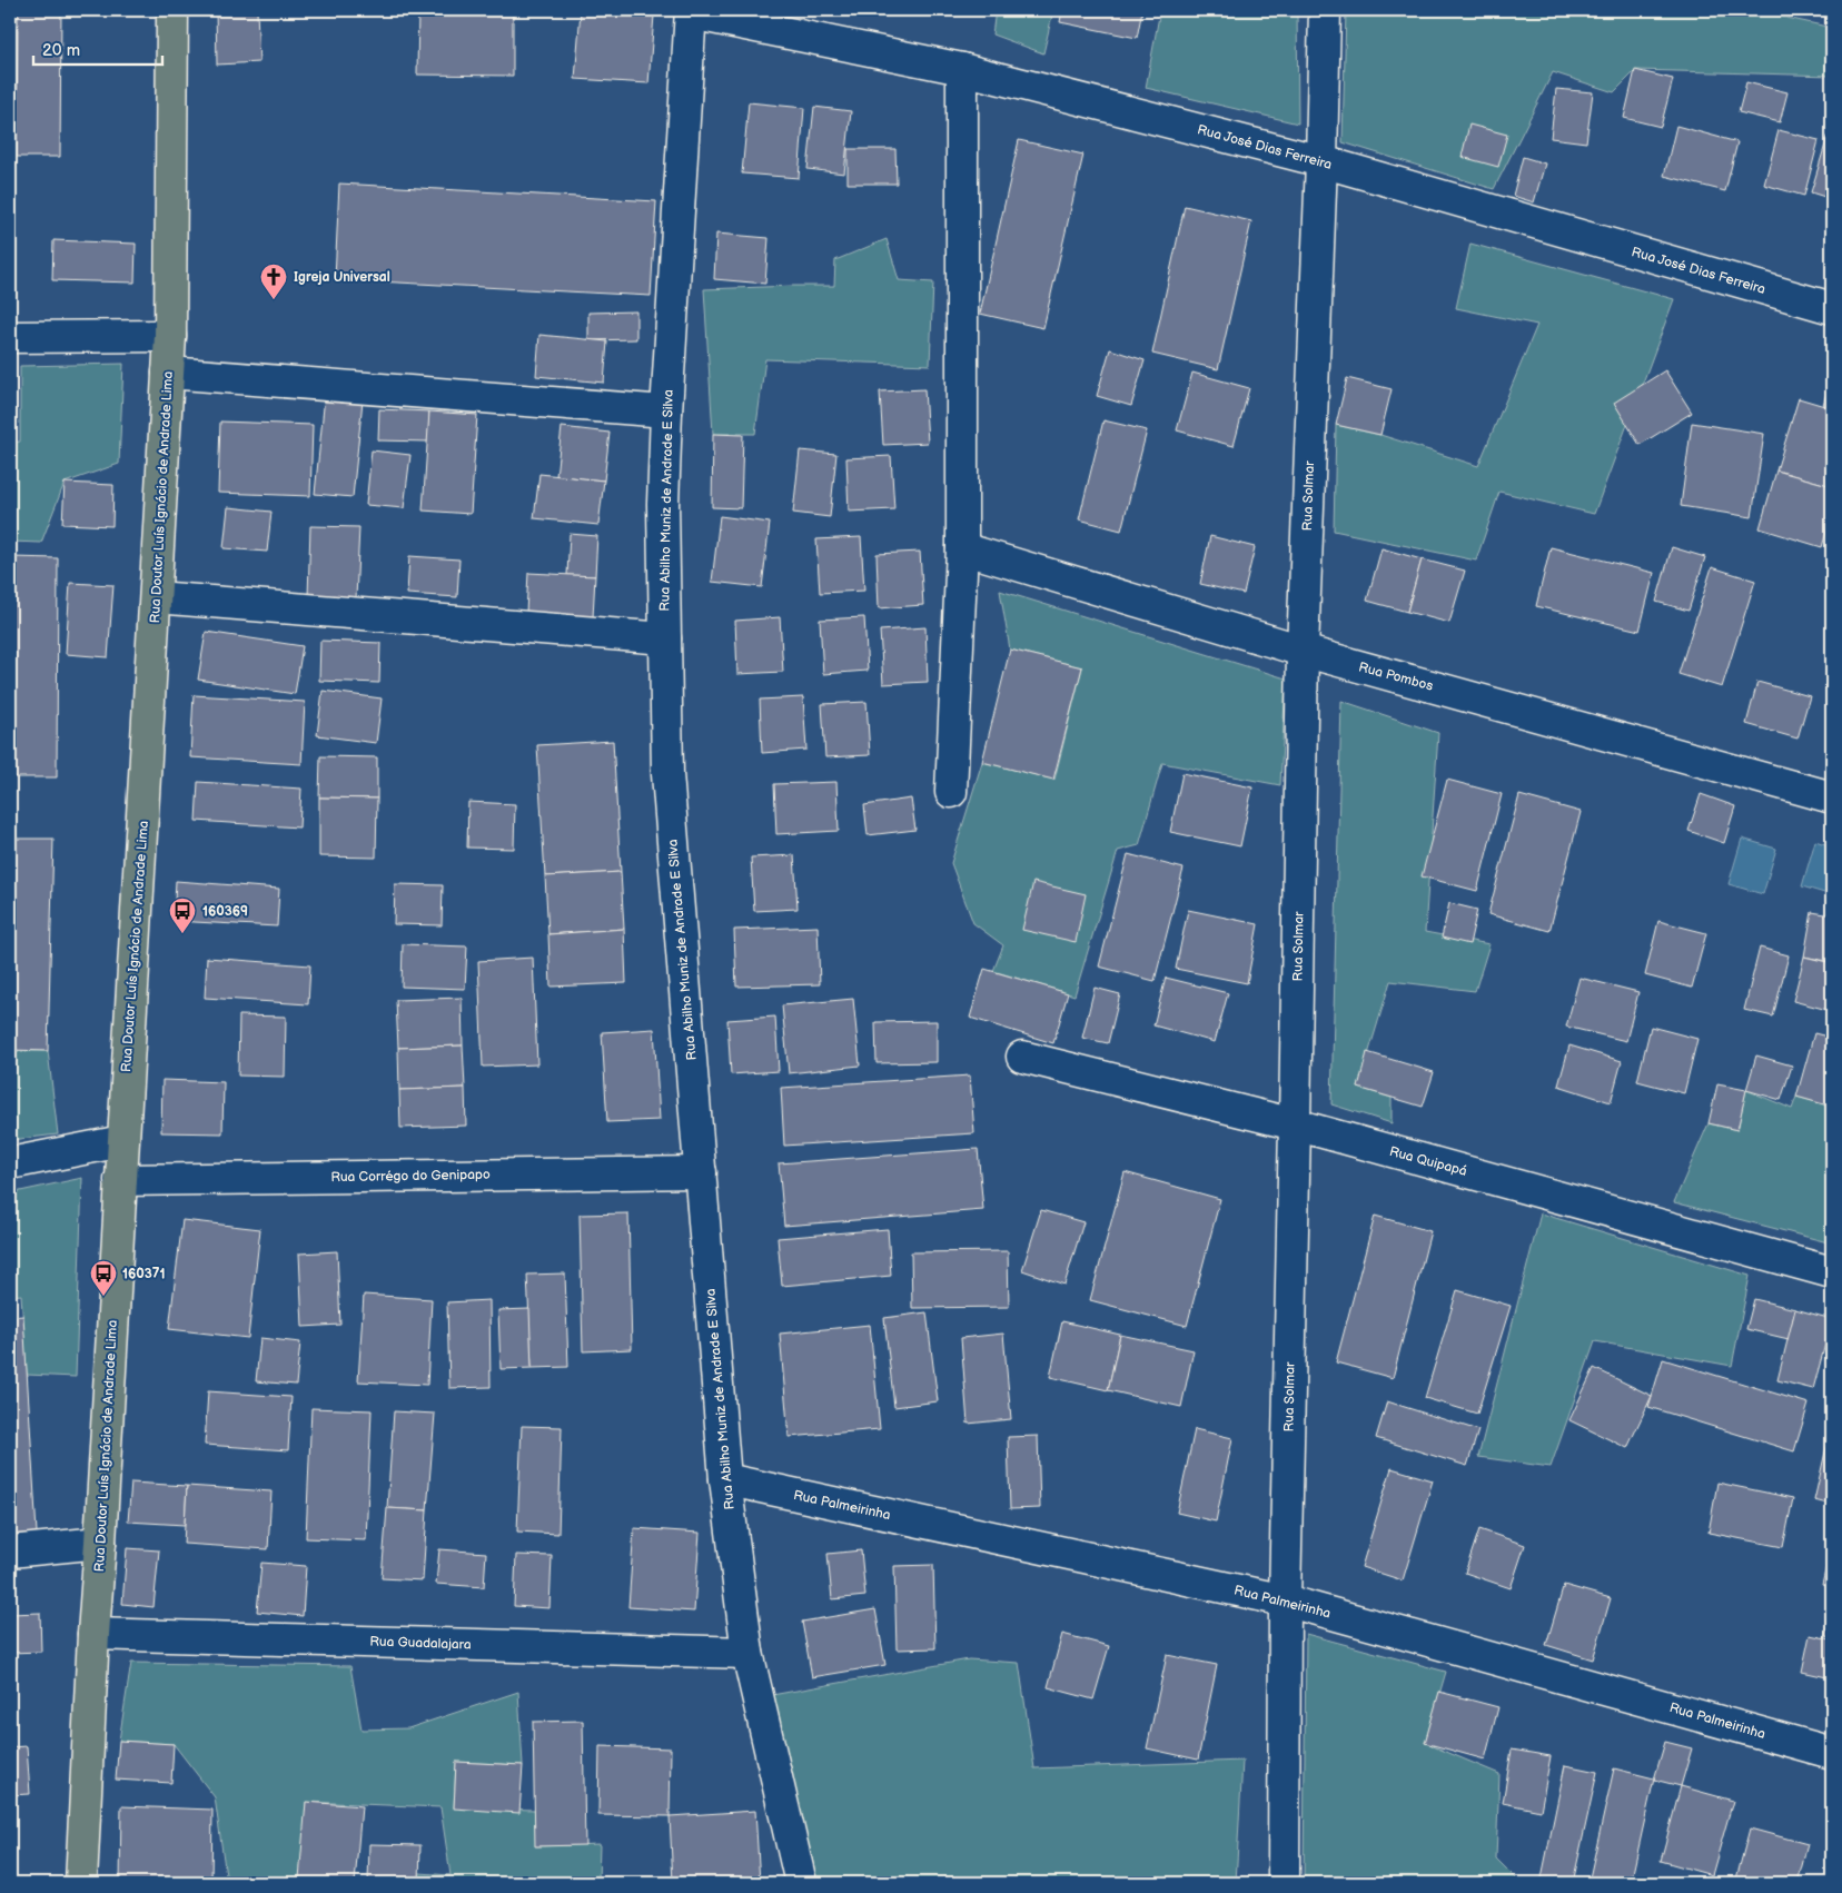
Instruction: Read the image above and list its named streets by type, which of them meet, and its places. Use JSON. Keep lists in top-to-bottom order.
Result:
{
  "streets": {
    "main road": ["Rua Doutor Luís Ignácio de Andrade Lima"],
    "street": [
      "Rua José Dias Ferreira",
      "Rua Solmar",
      "Rua Abilho Muniz de Andrade E Silva",
      "Rua Pombos",
      "Rua Quipapá",
      "Rua Corrégo do Genipapo",
      "Rua Palmeirinha",
      "Rua Guadalajara"
    ]
  },
  "crossings": [
    ["Rua José Dias Ferreira", "Rua Solmar"],
    ["Rua José Dias Ferreira", "Rua Abilho Muniz de Andrade E Silva"],
    ["Rua Solmar", "Rua Pombos"],
    ["Rua Solmar", "Rua Quipapá"],
    ["Rua Solmar", "Rua Palmeirinha"],
    ["Rua Doutor Luís Ignácio de Andrade Lima", "Rua Corrégo do Genipapo"],
    ["Rua Doutor Luís Ignácio de Andrade Lima", "Rua Guadalajara"],
    ["Rua Abilho Muniz de Andrade E Silva", "Rua Corrégo do Genipapo"],
    ["Rua Abilho Muniz de Andrade E Silva", "Rua Palmeirinha"],
    ["Rua Abilho Muniz de Andrade E Silva", "Rua Guadalajara"]
  ],
  "places": {
    "church": ["Igreja Universal"],
    "bus stop": ["160369", "160371"]
  },
  "scale_bar": "20 m"
}
